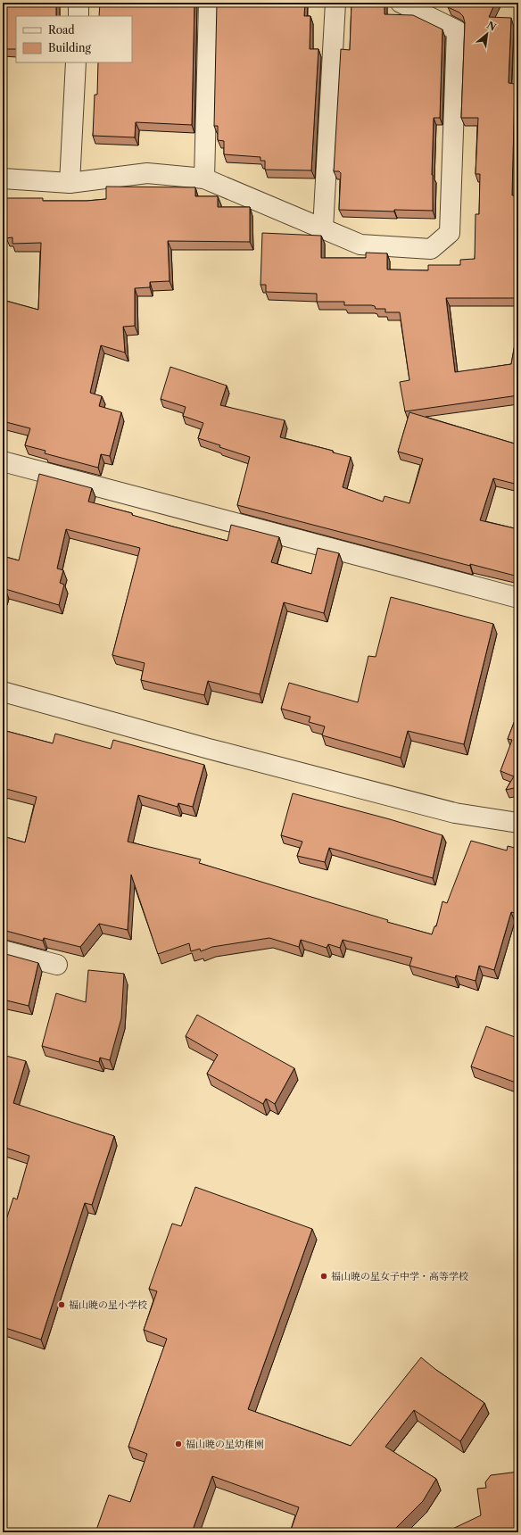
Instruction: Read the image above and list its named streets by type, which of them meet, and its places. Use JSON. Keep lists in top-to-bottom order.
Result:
{
  "places": ["福山暁の星女子中学・高等学校", "福山暁の星小学校", "福山暁の星幼稚園"],
  "legend": ["Road", "Building"],
  "north": "top right"
}
